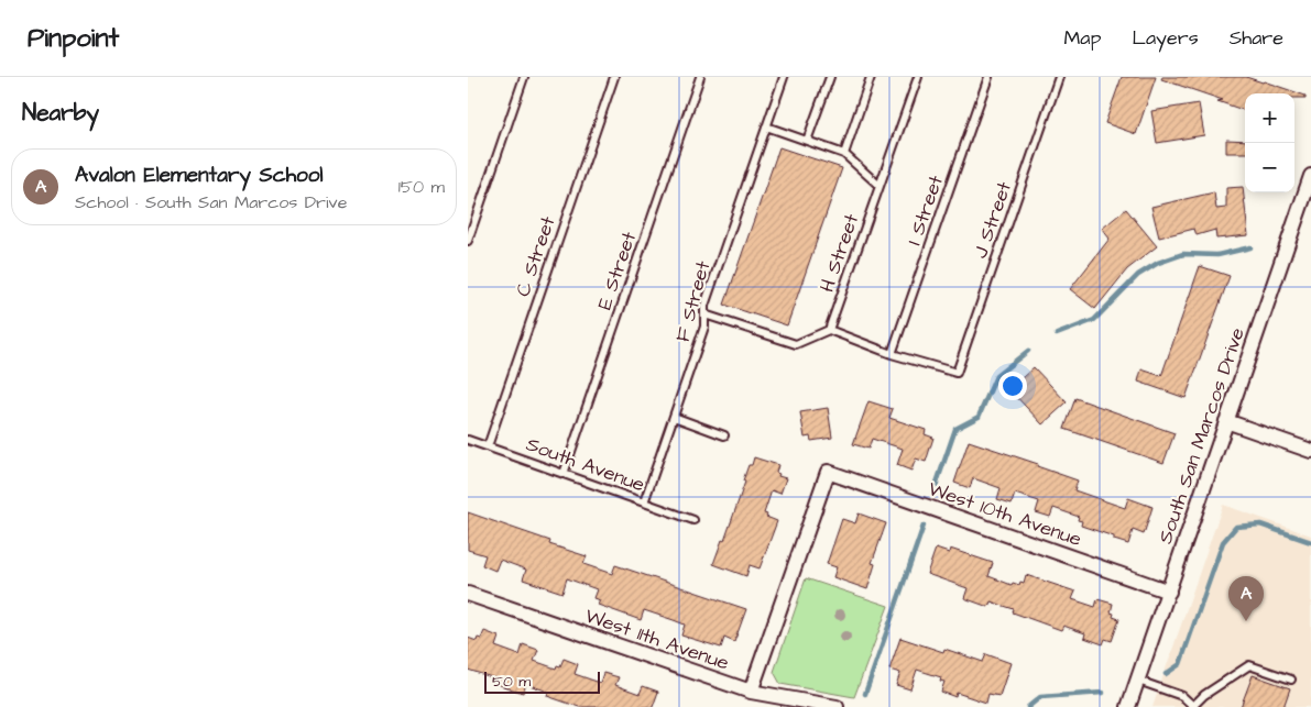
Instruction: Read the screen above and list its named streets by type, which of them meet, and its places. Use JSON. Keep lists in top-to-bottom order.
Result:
{
  "streets": {
    "street": ["South San Marcos Drive", "West 10th Avenue", "West 11th Avenue"],
    "lane": [
      "I Street",
      "J Street",
      "H Street",
      "C Street",
      "E Street",
      "F Street",
      "South Avenue"
    ]
  },
  "crossings": [
    ["I Street", "J Street"],
    ["C Street", "South Avenue"],
    ["E Street", "South Avenue"],
    ["F Street", "South Avenue"],
    ["South San Marcos Drive", "West 10th Avenue"],
    ["West 10th Avenue", "West 11th Avenue"]
  ],
  "scale_bar": "50 m",
  "page": {
    "header": "Pinpoint",
    "nav": ["Map", "Layers", "Share"],
    "heading": "Nearby",
    "map_buttons": ["+", "−"],
    "list": [
      {
        "mark": "A",
        "name": "Avalon Elementary School",
        "note": "School · South San Marcos Drive",
        "value": "150 m"
      }
    ],
    "pins": "A",
    "scale": "50 m"
  }
}
